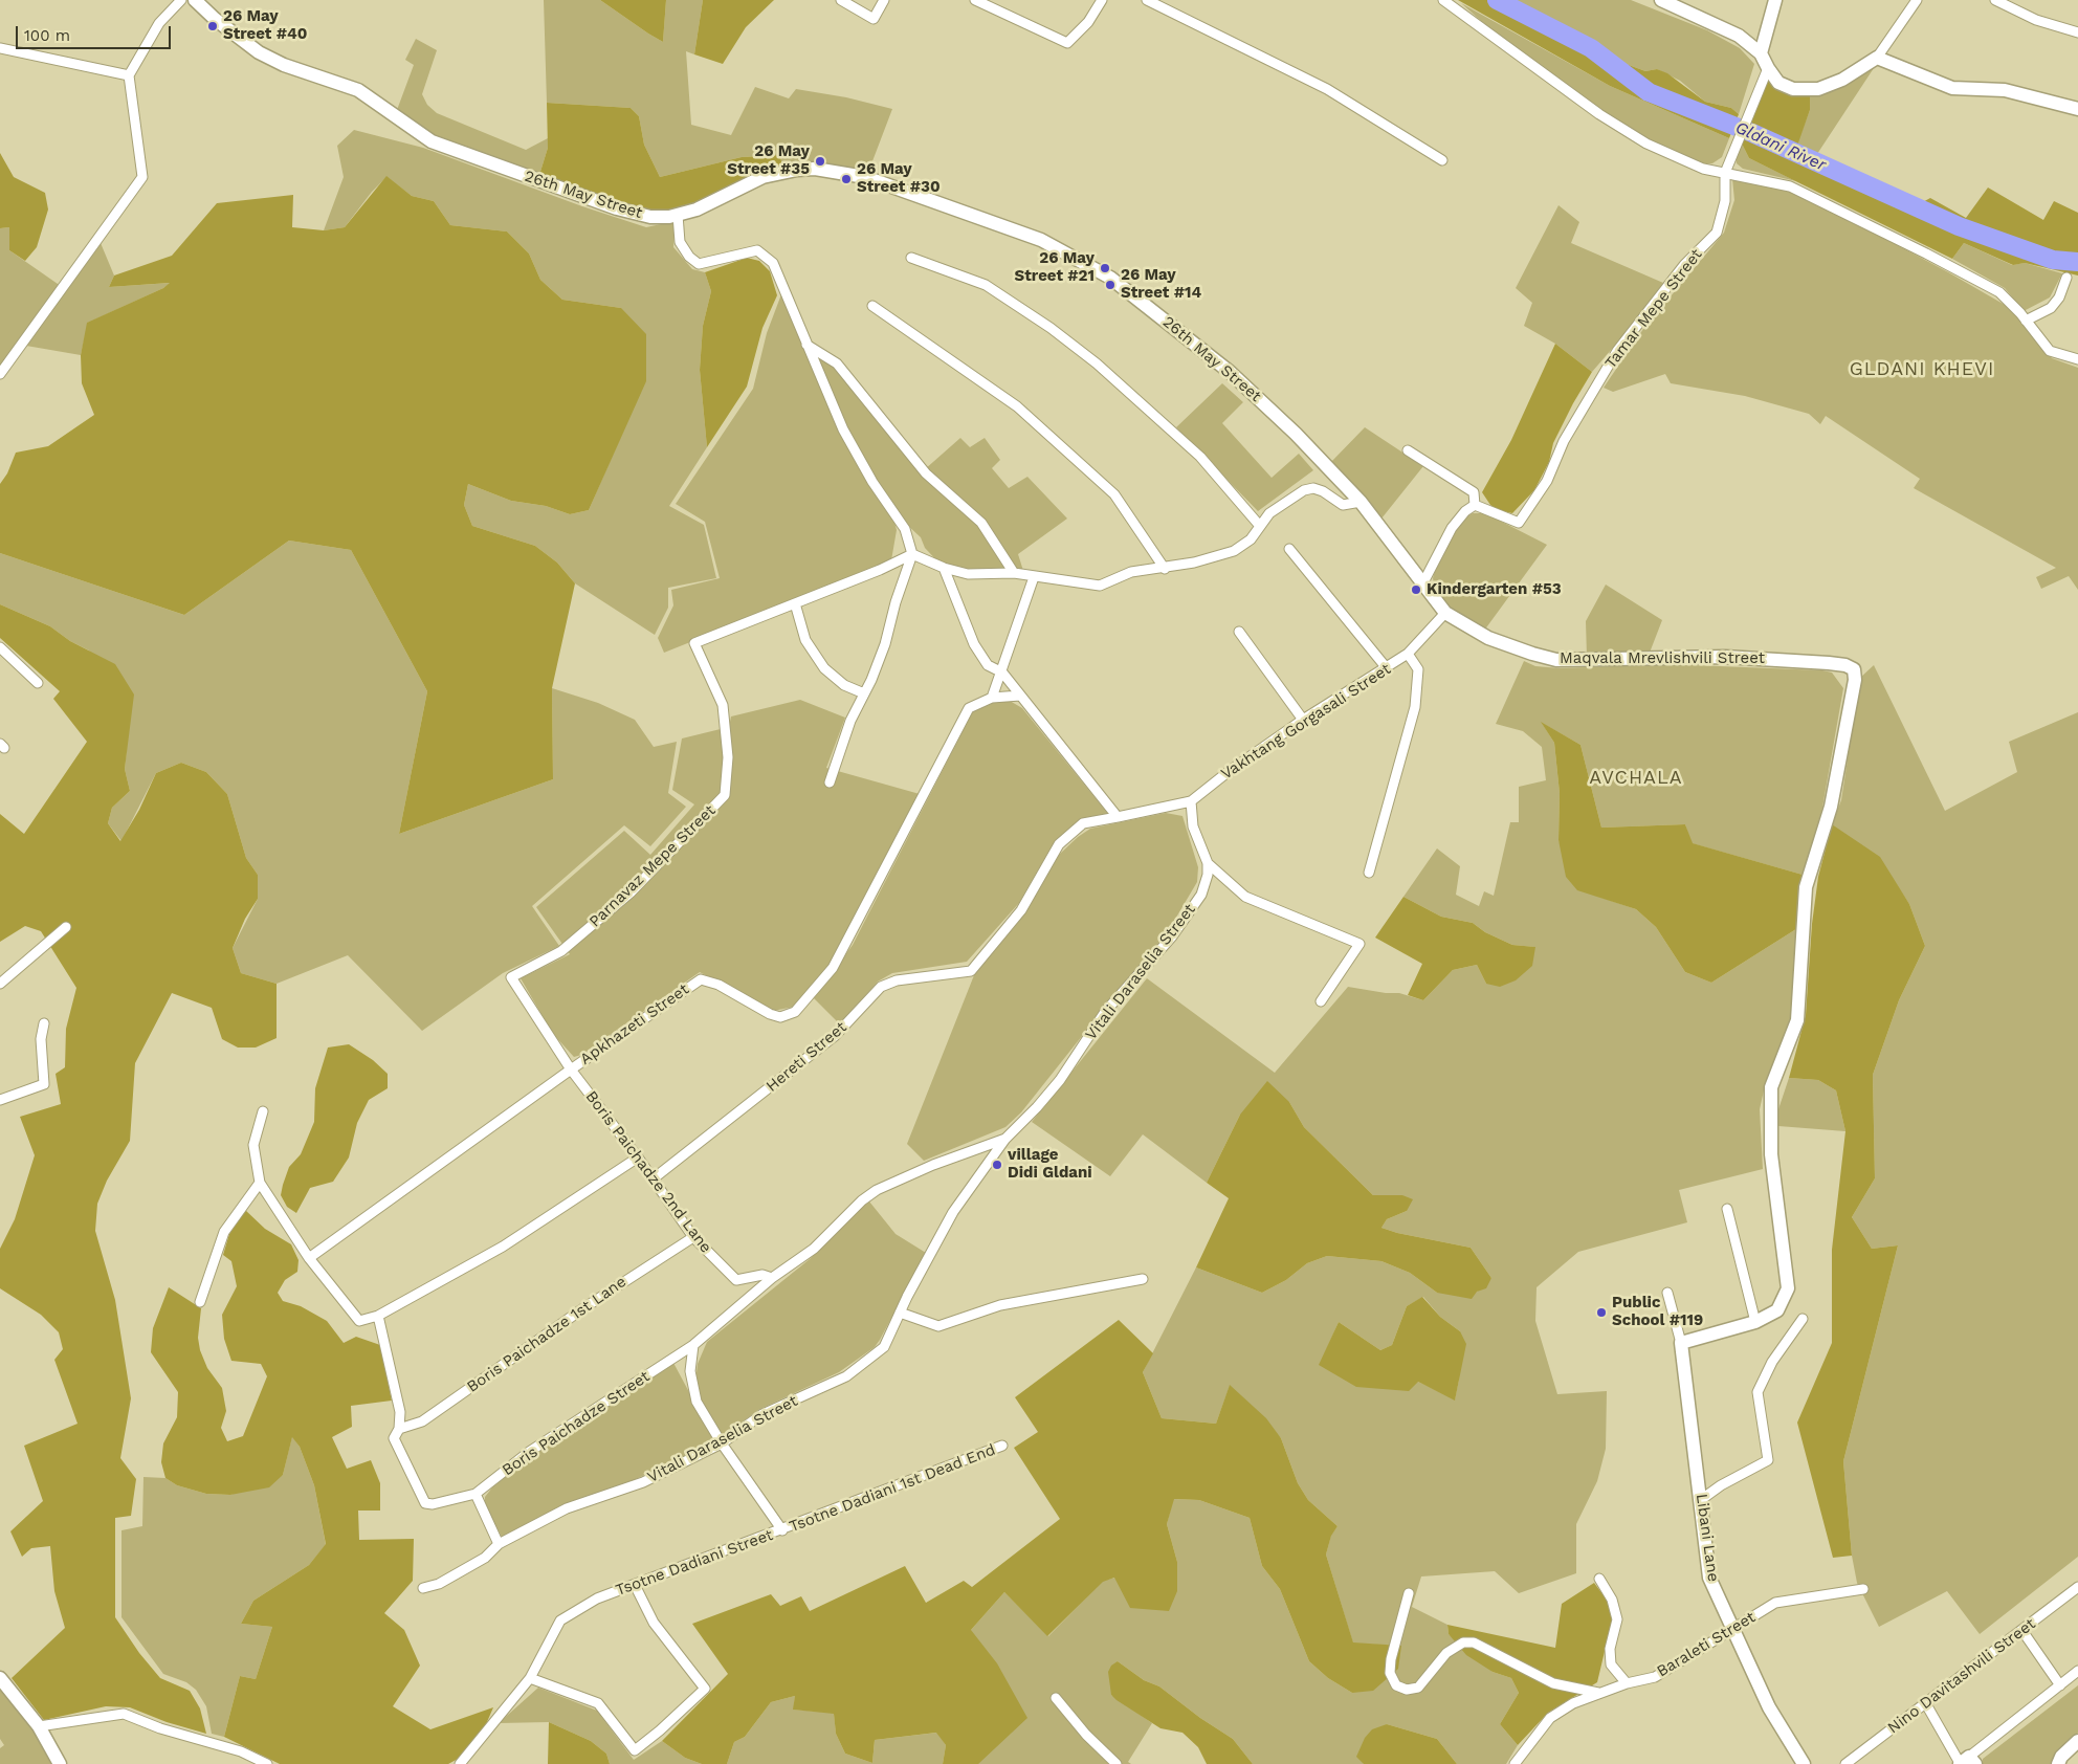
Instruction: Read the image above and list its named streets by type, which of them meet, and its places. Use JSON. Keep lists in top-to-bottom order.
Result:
{
  "streets": {
    "street": [
      "26th May Street",
      "Tamar Mepe Street",
      "Maqvala Mrevlishvili Street",
      "Vakhtang Gorgasali Street",
      "Parnavaz Mepe Street",
      "Vitali Daraselia Street",
      "Apkhazeti Street",
      "Hereti Street",
      "Boris Paichadze 2nd Lane",
      "Boris Paichadze 1st Lane",
      "Boris Paichadze Street",
      "Tsotne Dadiani 1st Dead End",
      "Libani Lane",
      "Tsotne Dadiani Street",
      "Baraleti Street",
      "Nino Davitashvili Street"
    ]
  },
  "crossings": [
    ["26th May Street", "Maqvala Mrevlishvili Street"],
    ["26th May Street", "Vakhtang Gorgasali Street"],
    ["Maqvala Mrevlishvili Street", "Vakhtang Gorgasali Street"],
    ["Maqvala Mrevlishvili Street", "Libani Lane"],
    ["Vakhtang Gorgasali Street", "Hereti Street"],
    ["Parnavaz Mepe Street", "Boris Paichadze 2nd Lane"],
    ["Vitali Daraselia Street", "Boris Paichadze Street"],
    ["Vitali Daraselia Street", "Tsotne Dadiani Street"],
    ["Apkhazeti Street", "Boris Paichadze 2nd Lane"],
    ["Hereti Street", "Boris Paichadze 2nd Lane"],
    ["Boris Paichadze 2nd Lane", "Boris Paichadze 1st Lane"],
    ["Boris Paichadze 2nd Lane", "Boris Paichadze Street"],
    ["Boris Paichadze 1st Lane", "Boris Paichadze Street"],
    ["Boris Paichadze Street", "Tsotne Dadiani Street"],
    ["Tsotne Dadiani 1st Dead End", "Tsotne Dadiani Street"],
    ["Libani Lane", "Baraleti Street"]
  ],
  "districts": ["GLDANI KHEVI", "AVCHALA"],
  "water": ["Gldani River"],
  "places": [
    "26 May Street #40",
    "26 May Street #35",
    "26 May Street #30",
    "26 May Street #21",
    "26 May Street #14",
    "Kindergarten #53",
    "village Didi Gldani",
    "Public School #119"
  ],
  "scale_bar": "100 m"
}
